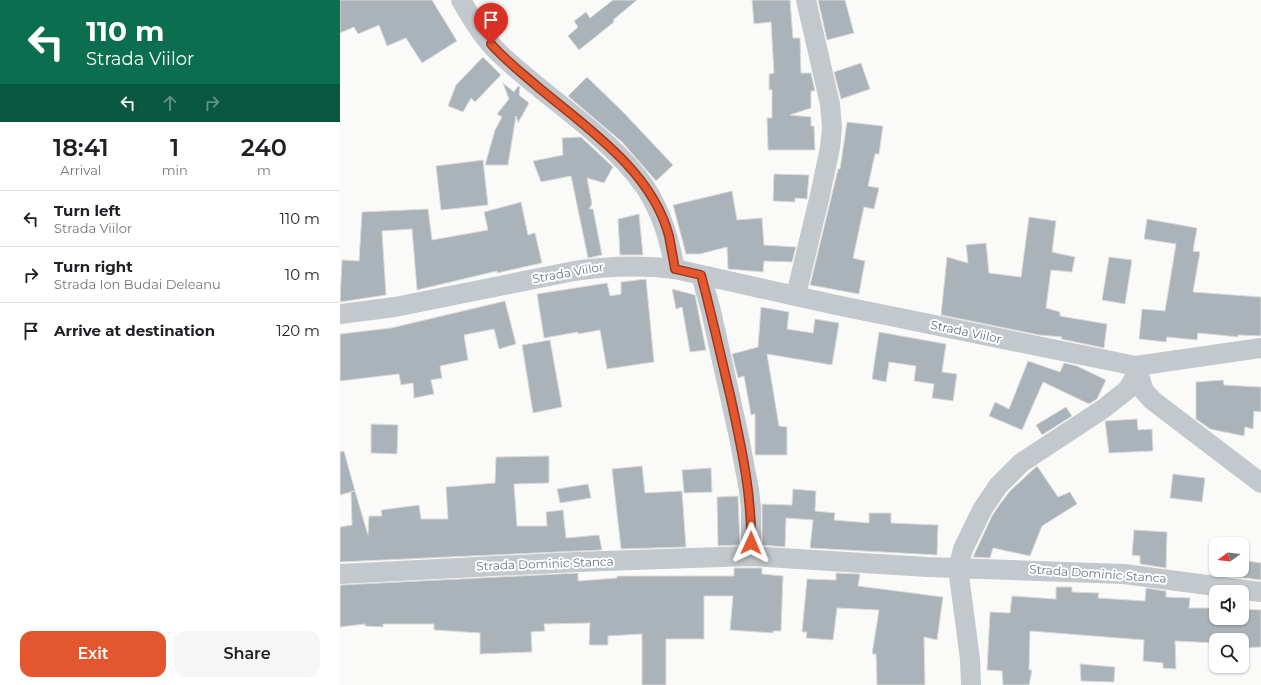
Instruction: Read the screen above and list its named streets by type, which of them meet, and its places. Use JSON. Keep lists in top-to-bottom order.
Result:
{
  "streets": {
    "street": ["Strada Viilor", "Strada Dominic Stanca"]
  },
  "north": "left",
  "page": {
    "turn": ["110 m", "Strada Viilor"],
    "eta": [
      "18:41",
      "Arrival",
      "1",
      "min",
      "240",
      "m"
    ],
    "list": [
      {
        "name": "Turn left",
        "note": "Strada Viilor",
        "value": "110 m"
      },
      {
        "name": "Turn right",
        "note": "Strada Ion Budai Deleanu",
        "value": "10 m"
      },
      {
        "name": "Arrive at destination",
        "value": "120 m"
      }
    ],
    "buttons": ["Exit", "Share"]
  }
}
